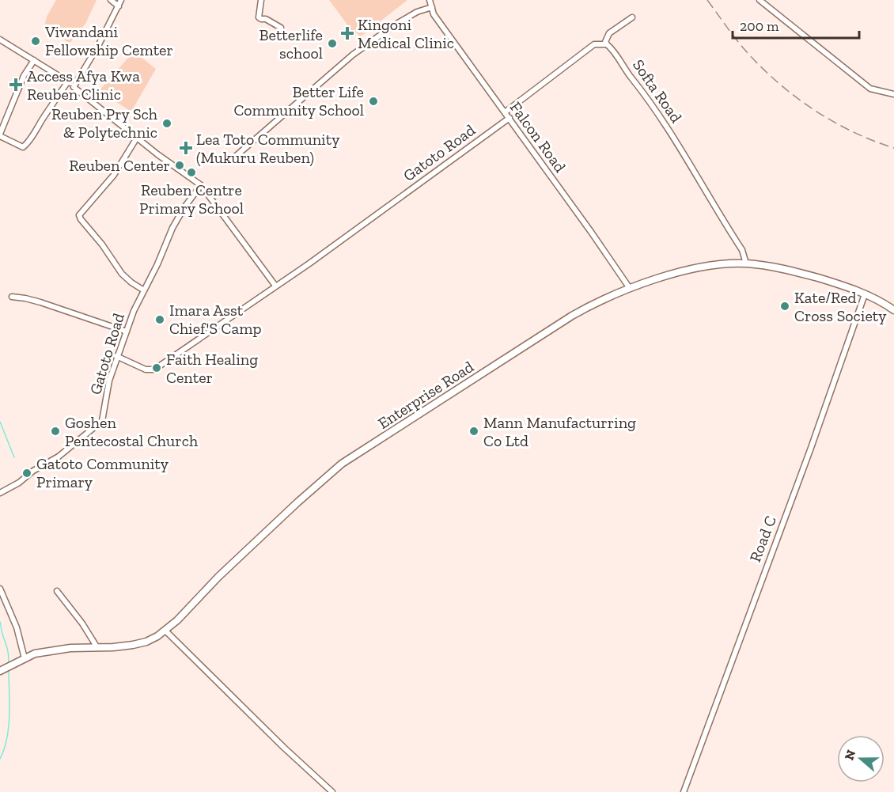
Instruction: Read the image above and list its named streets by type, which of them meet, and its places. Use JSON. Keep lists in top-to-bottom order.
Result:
{
  "streets": {
    "main road": ["Enterprise Road"],
    "street": [
      "Softa Road",
      "Falcon Road",
      "Gatoto Road",
      "Road C"
    ]
  },
  "crossings": [
    ["Softa Road", "Enterprise Road"],
    ["Falcon Road", "Gatoto Road"],
    ["Falcon Road", "Enterprise Road"],
    ["Enterprise Road", "Road C"]
  ],
  "places": {
    "health": ["Kingoni Medical Clinic", "Access Afya Kwa Reuben Clinic", "Lea Toto Community (Mukuru Reuben)"],
    "other": [
      "Viwandani Fellowship Cemter",
      "Betterlife school",
      "Better Life Community School",
      "Reuben Pry Sch & Polytechnic",
      "Reuben Center",
      "Reuben Centre Primary School",
      "Kate/Red Cross Society",
      "Imara Asst Chief'S Camp",
      "Faith Healing Center",
      "Goshen Pentecostal Church",
      "Mann Manufacturring Co Ltd",
      "Gatoto Community Primary"
    ]
  },
  "scale_bar": "200 m",
  "north": "left"
}
